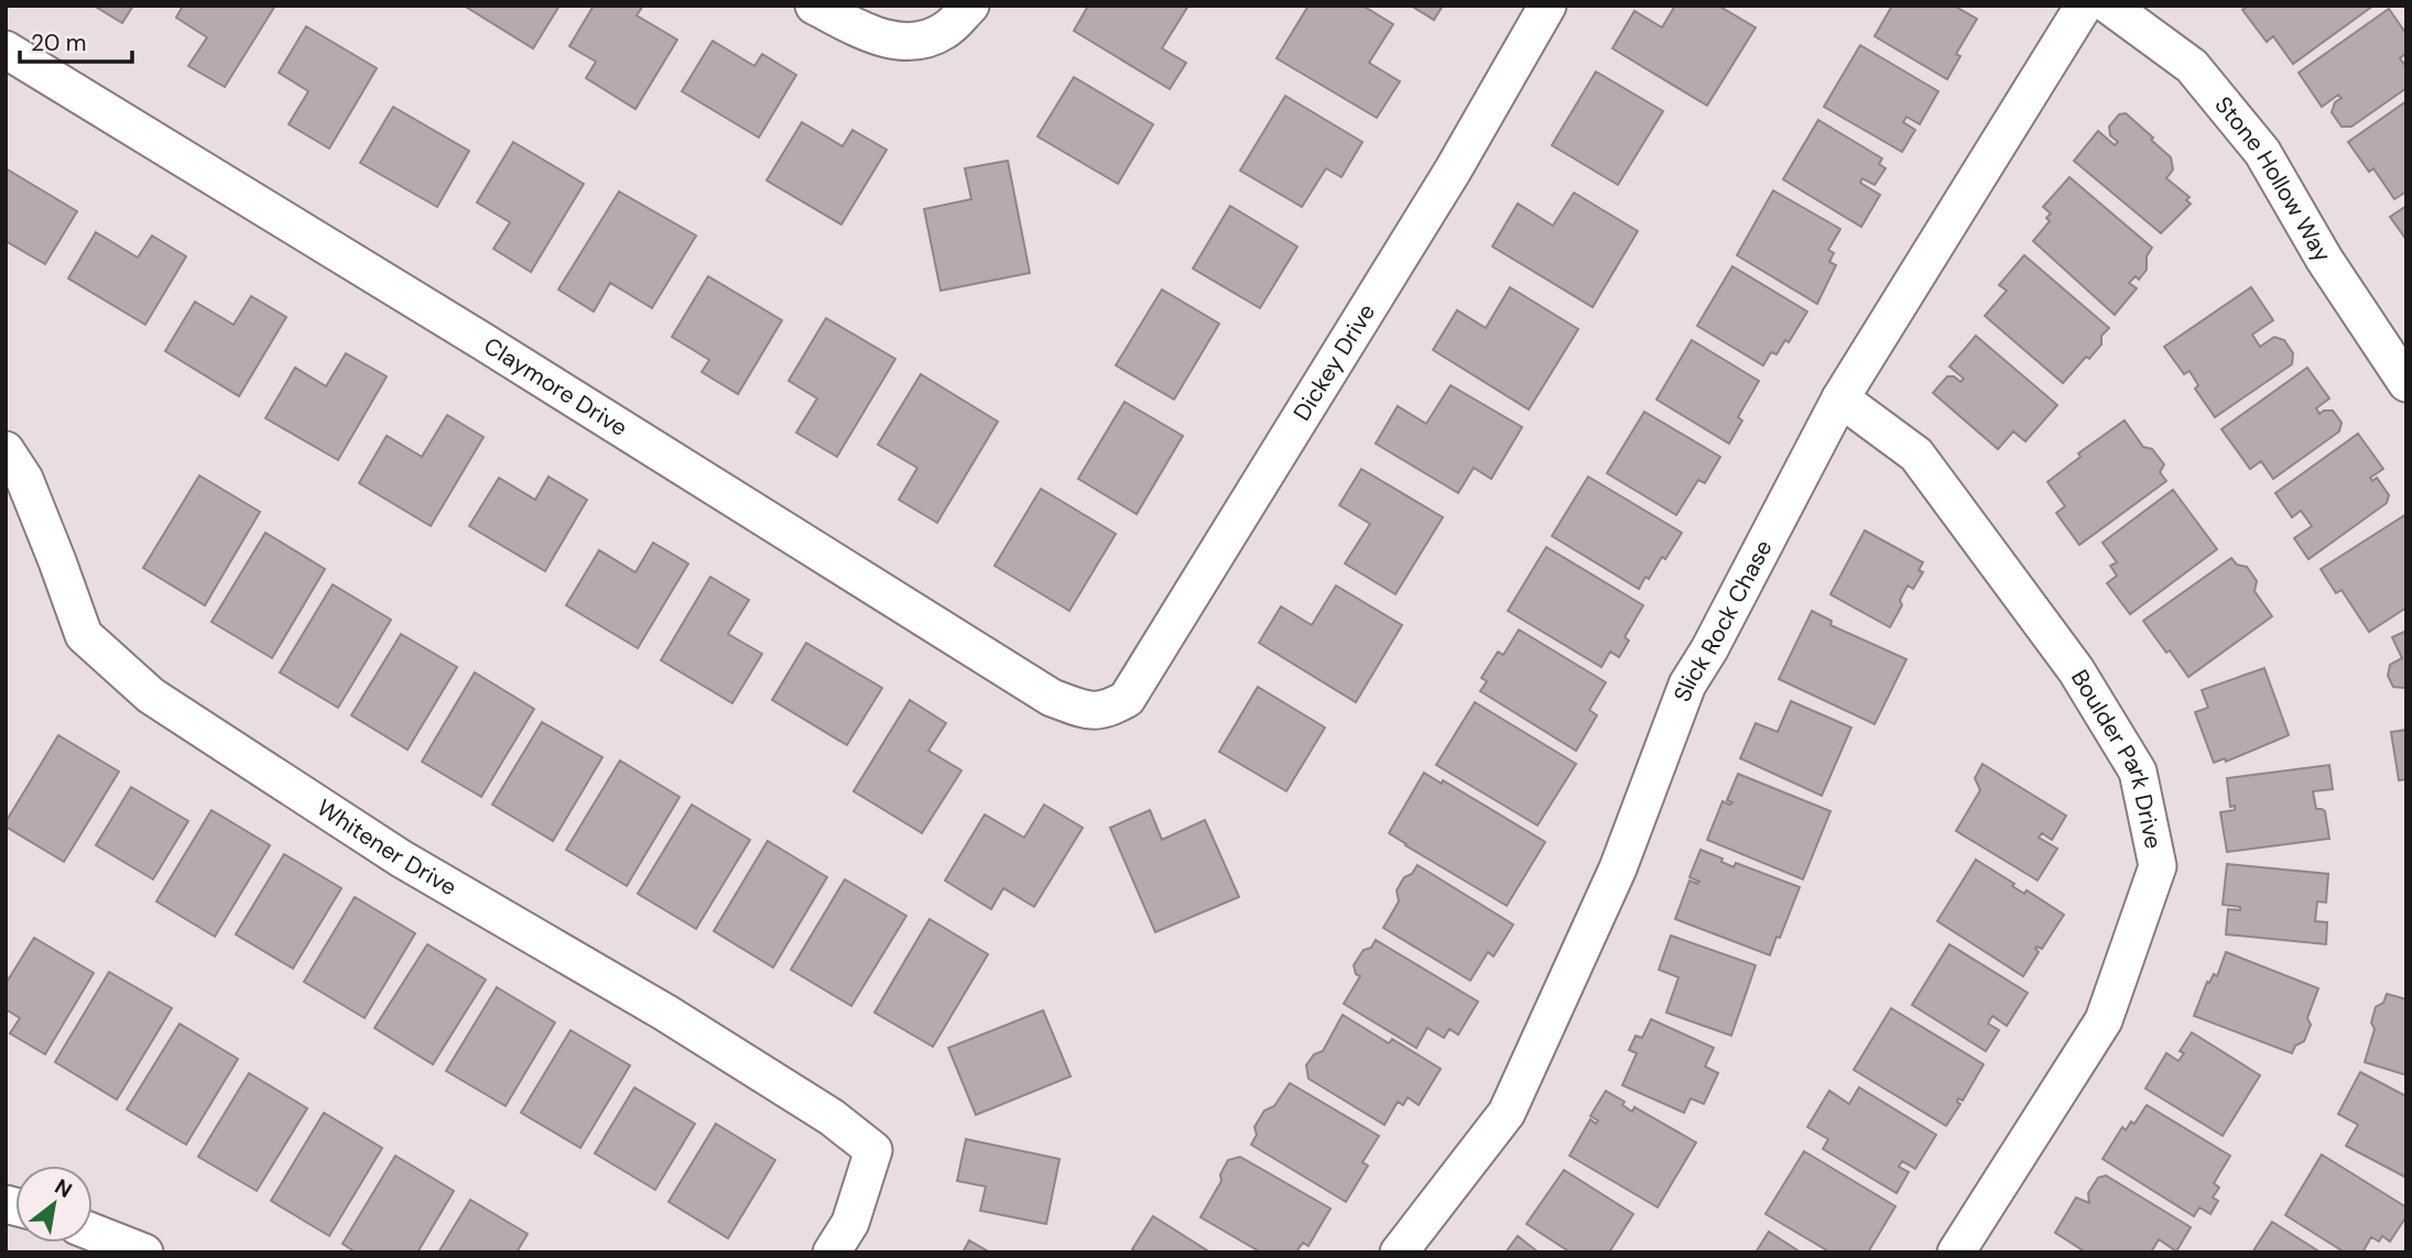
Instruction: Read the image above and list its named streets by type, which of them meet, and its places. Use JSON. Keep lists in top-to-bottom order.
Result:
{
  "streets": {
    "street": [
      "Stone Hollow Way",
      "Dickey Drive",
      "Claymore Drive",
      "Slick Rock Chase",
      "Boulder Park Drive",
      "Whitener Drive"
    ]
  },
  "crossings": [
    ["Dickey Drive", "Claymore Drive"],
    ["Slick Rock Chase", "Boulder Park Drive"]
  ],
  "scale_bar": "20 m",
  "north": "top right"
}
